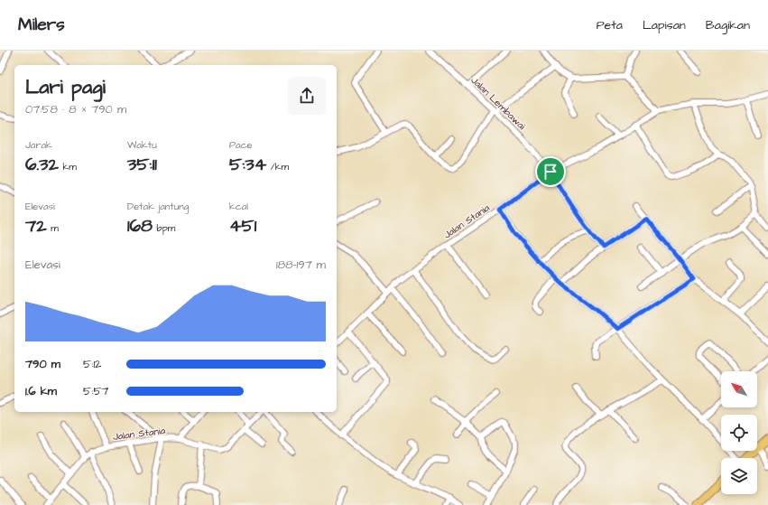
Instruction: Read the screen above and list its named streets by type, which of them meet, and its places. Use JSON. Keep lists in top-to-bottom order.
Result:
{
  "streets": {
    "street": ["Jalan Lembawai", "Jalan Stania"]
  },
  "crossings": [
    ["Jalan Lembawai", "Jalan Stania"]
  ],
  "north": "top left",
  "page": {
    "header": "Milers",
    "nav": ["Peta", "Lapisan", "Bagikan"],
    "heading": ["Lari pagi", "07:58 · 8 × 790 m"],
    "stats": [
      ["Jarak", "6.32 km"],
      ["Waktu", "35:11"],
      ["Pace", "5:34 /km"],
      ["Elevasi", "72 m"],
      ["Detak jantung", "168 bpm"],
      ["kcal", "451"]
    ],
    "chart": ["Elevasi", "188–197 m"],
    "list": [
      {
        "name": "790 m",
        "note": "5:12"
      },
      {
        "name": "1.6 km",
        "note": "5:57"
      }
    ]
  }
}
